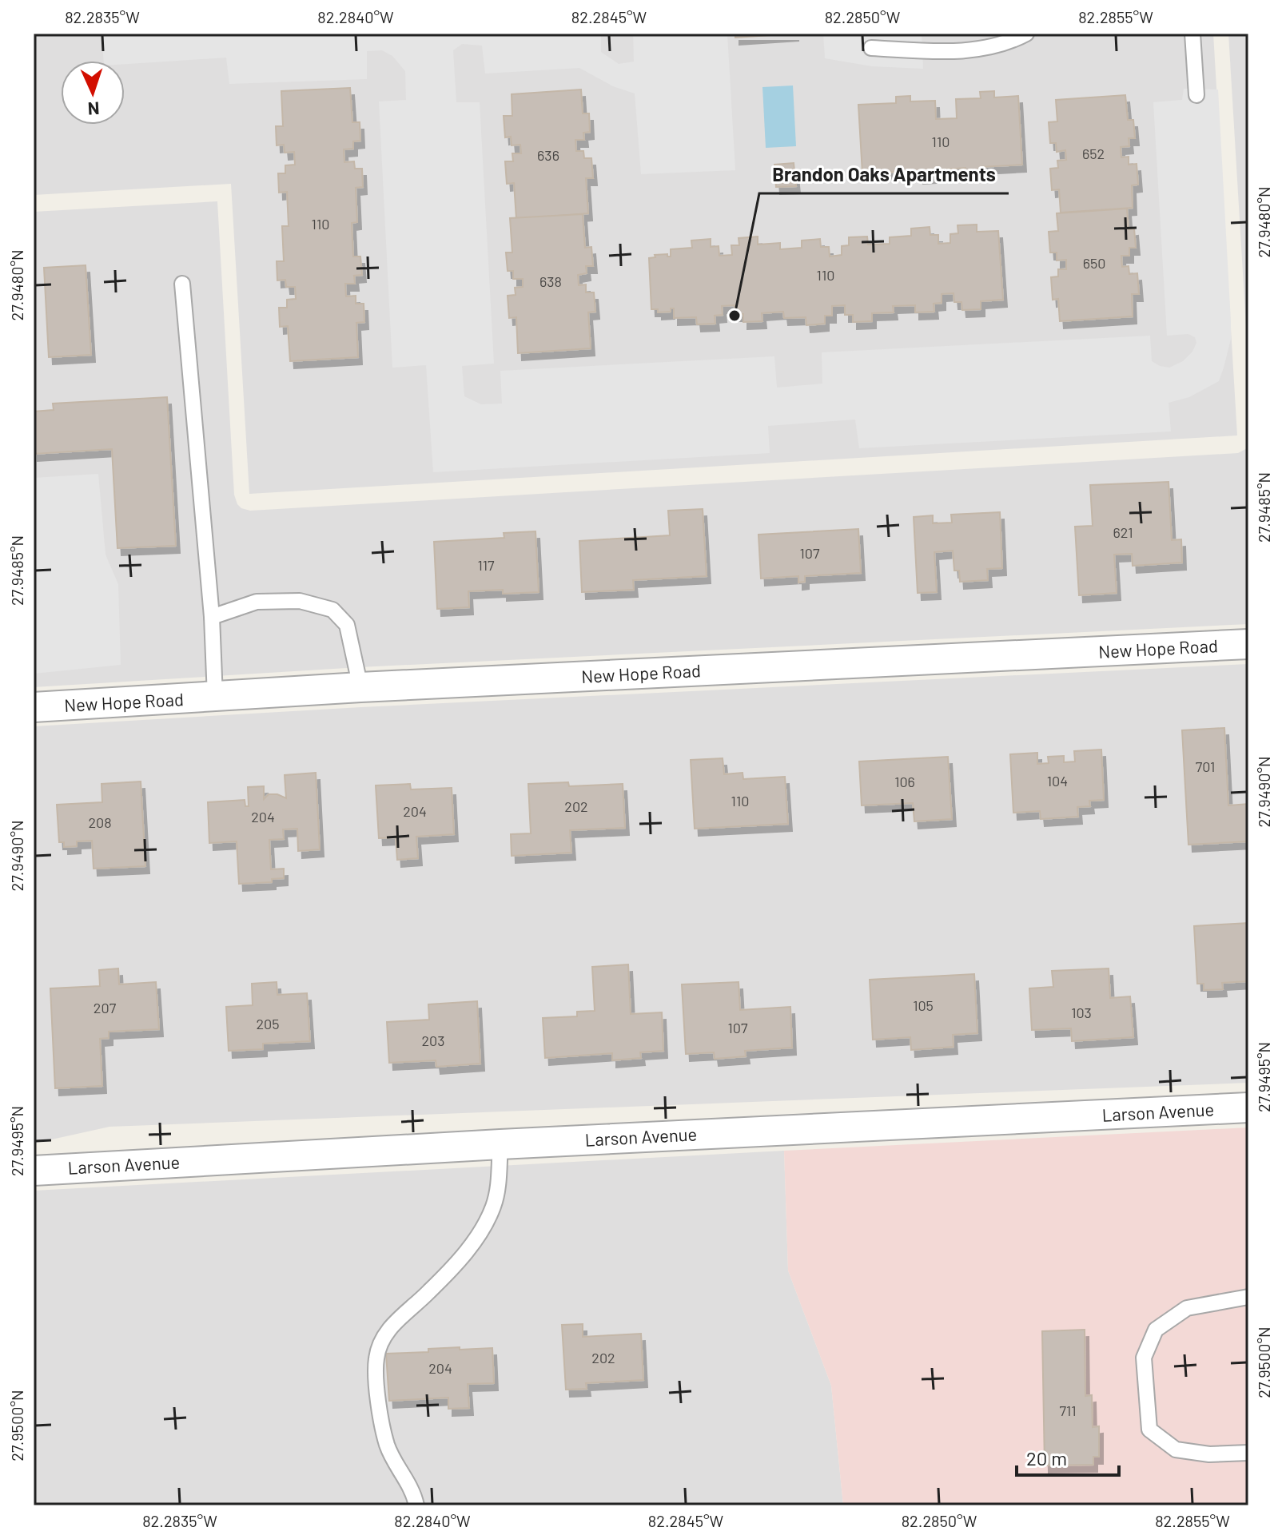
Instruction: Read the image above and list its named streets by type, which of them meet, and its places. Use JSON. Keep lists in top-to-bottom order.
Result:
{
  "streets": {
    "street": ["New Hope Road", "Larson Avenue"]
  },
  "places": ["Brandon Oaks Apartments"],
  "house_numbers": [
    "110",
    "652",
    "636",
    "110",
    "650",
    "110",
    "638",
    "621",
    "107",
    "117",
    "701",
    "104",
    "106",
    "110",
    "202",
    "204",
    "204",
    "208",
    "105",
    "207",
    "103",
    "205",
    "107",
    "203",
    "202",
    "204",
    "711"
  ],
  "scale_bar": "20 m",
  "north": "bottom",
  "coordinates": [
    "82.2835°W",
    "82.2840°W",
    "82.2845°W",
    "82.2850°W",
    "82.2855°W",
    "27.9480°N",
    "27.9485°N",
    "27.9490°N",
    "27.9495°N",
    "27.9500°N"
  ]
}
